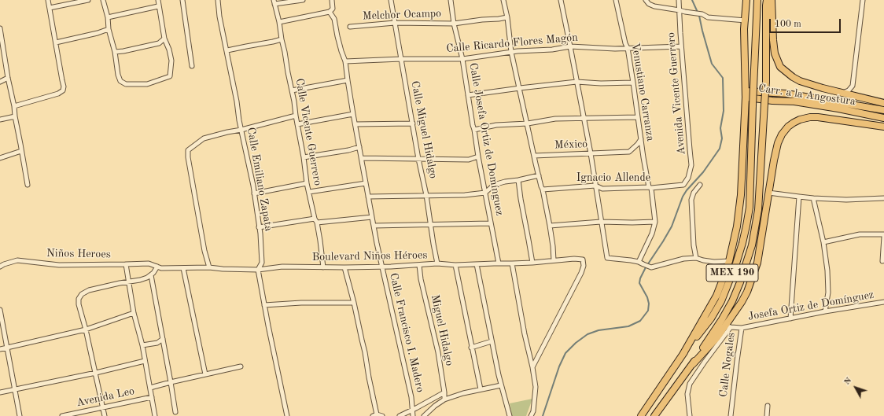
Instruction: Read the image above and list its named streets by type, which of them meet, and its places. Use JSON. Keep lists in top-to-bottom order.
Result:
{
  "streets": {
    "main road": ["Carr. a la Angostura", "MEX 190"],
    "street": [
      "Melchor Ocampo",
      "Calle Ricardo Flores Magón",
      "Venustiano Carranza",
      "Avenida Vicente Guerrero",
      "Calle Miguel Hidalgo",
      "Calle Vicente Guerrero",
      "Calle Josefa Ortiz de Domínguez",
      "México",
      "Ignacio Allende",
      "Calle Emiliano Zapata",
      "Niños Heroes",
      "Boulevard Niños Héroes",
      "Josefa Ortiz de Domínguez",
      "Miguel Hidalgo",
      "Calle Francisco I. Madero",
      "Calle Nogales",
      "Avenida Leo"
    ]
  },
  "crossings": [
    ["Melchor Ocampo", "Calle Miguel Hidalgo"],
    ["Melchor Ocampo", "Calle Josefa Ortiz de Domínguez"],
    ["Calle Ricardo Flores Magón", "Venustiano Carranza"],
    ["Calle Ricardo Flores Magón", "Avenida Vicente Guerrero"],
    ["Calle Ricardo Flores Magón", "Calle Miguel Hidalgo"],
    ["Calle Ricardo Flores Magón", "Calle Josefa Ortiz de Domínguez"],
    ["Calle Ricardo Flores Magón", "Calle Francisco I. Madero"],
    ["Venustiano Carranza", "México"],
    ["Venustiano Carranza", "Ignacio Allende"],
    ["Avenida Vicente Guerrero", "Ignacio Allende"],
    ["Calle Miguel Hidalgo", "Boulevard Niños Héroes"],
    ["Calle Vicente Guerrero", "Boulevard Niños Héroes"],
    ["Calle Josefa Ortiz de Domínguez", "Boulevard Niños Héroes"],
    ["Calle Emiliano Zapata", "Boulevard Niños Héroes"],
    ["Niños Heroes", "Boulevard Niños Héroes"],
    ["Boulevard Niños Héroes", "Miguel Hidalgo"],
    ["Boulevard Niños Héroes", "Calle Francisco I. Madero"],
    ["Josefa Ortiz de Domínguez", "Calle Nogales"]
  ],
  "scale_bar": "100 m",
  "north": "top left"
}
